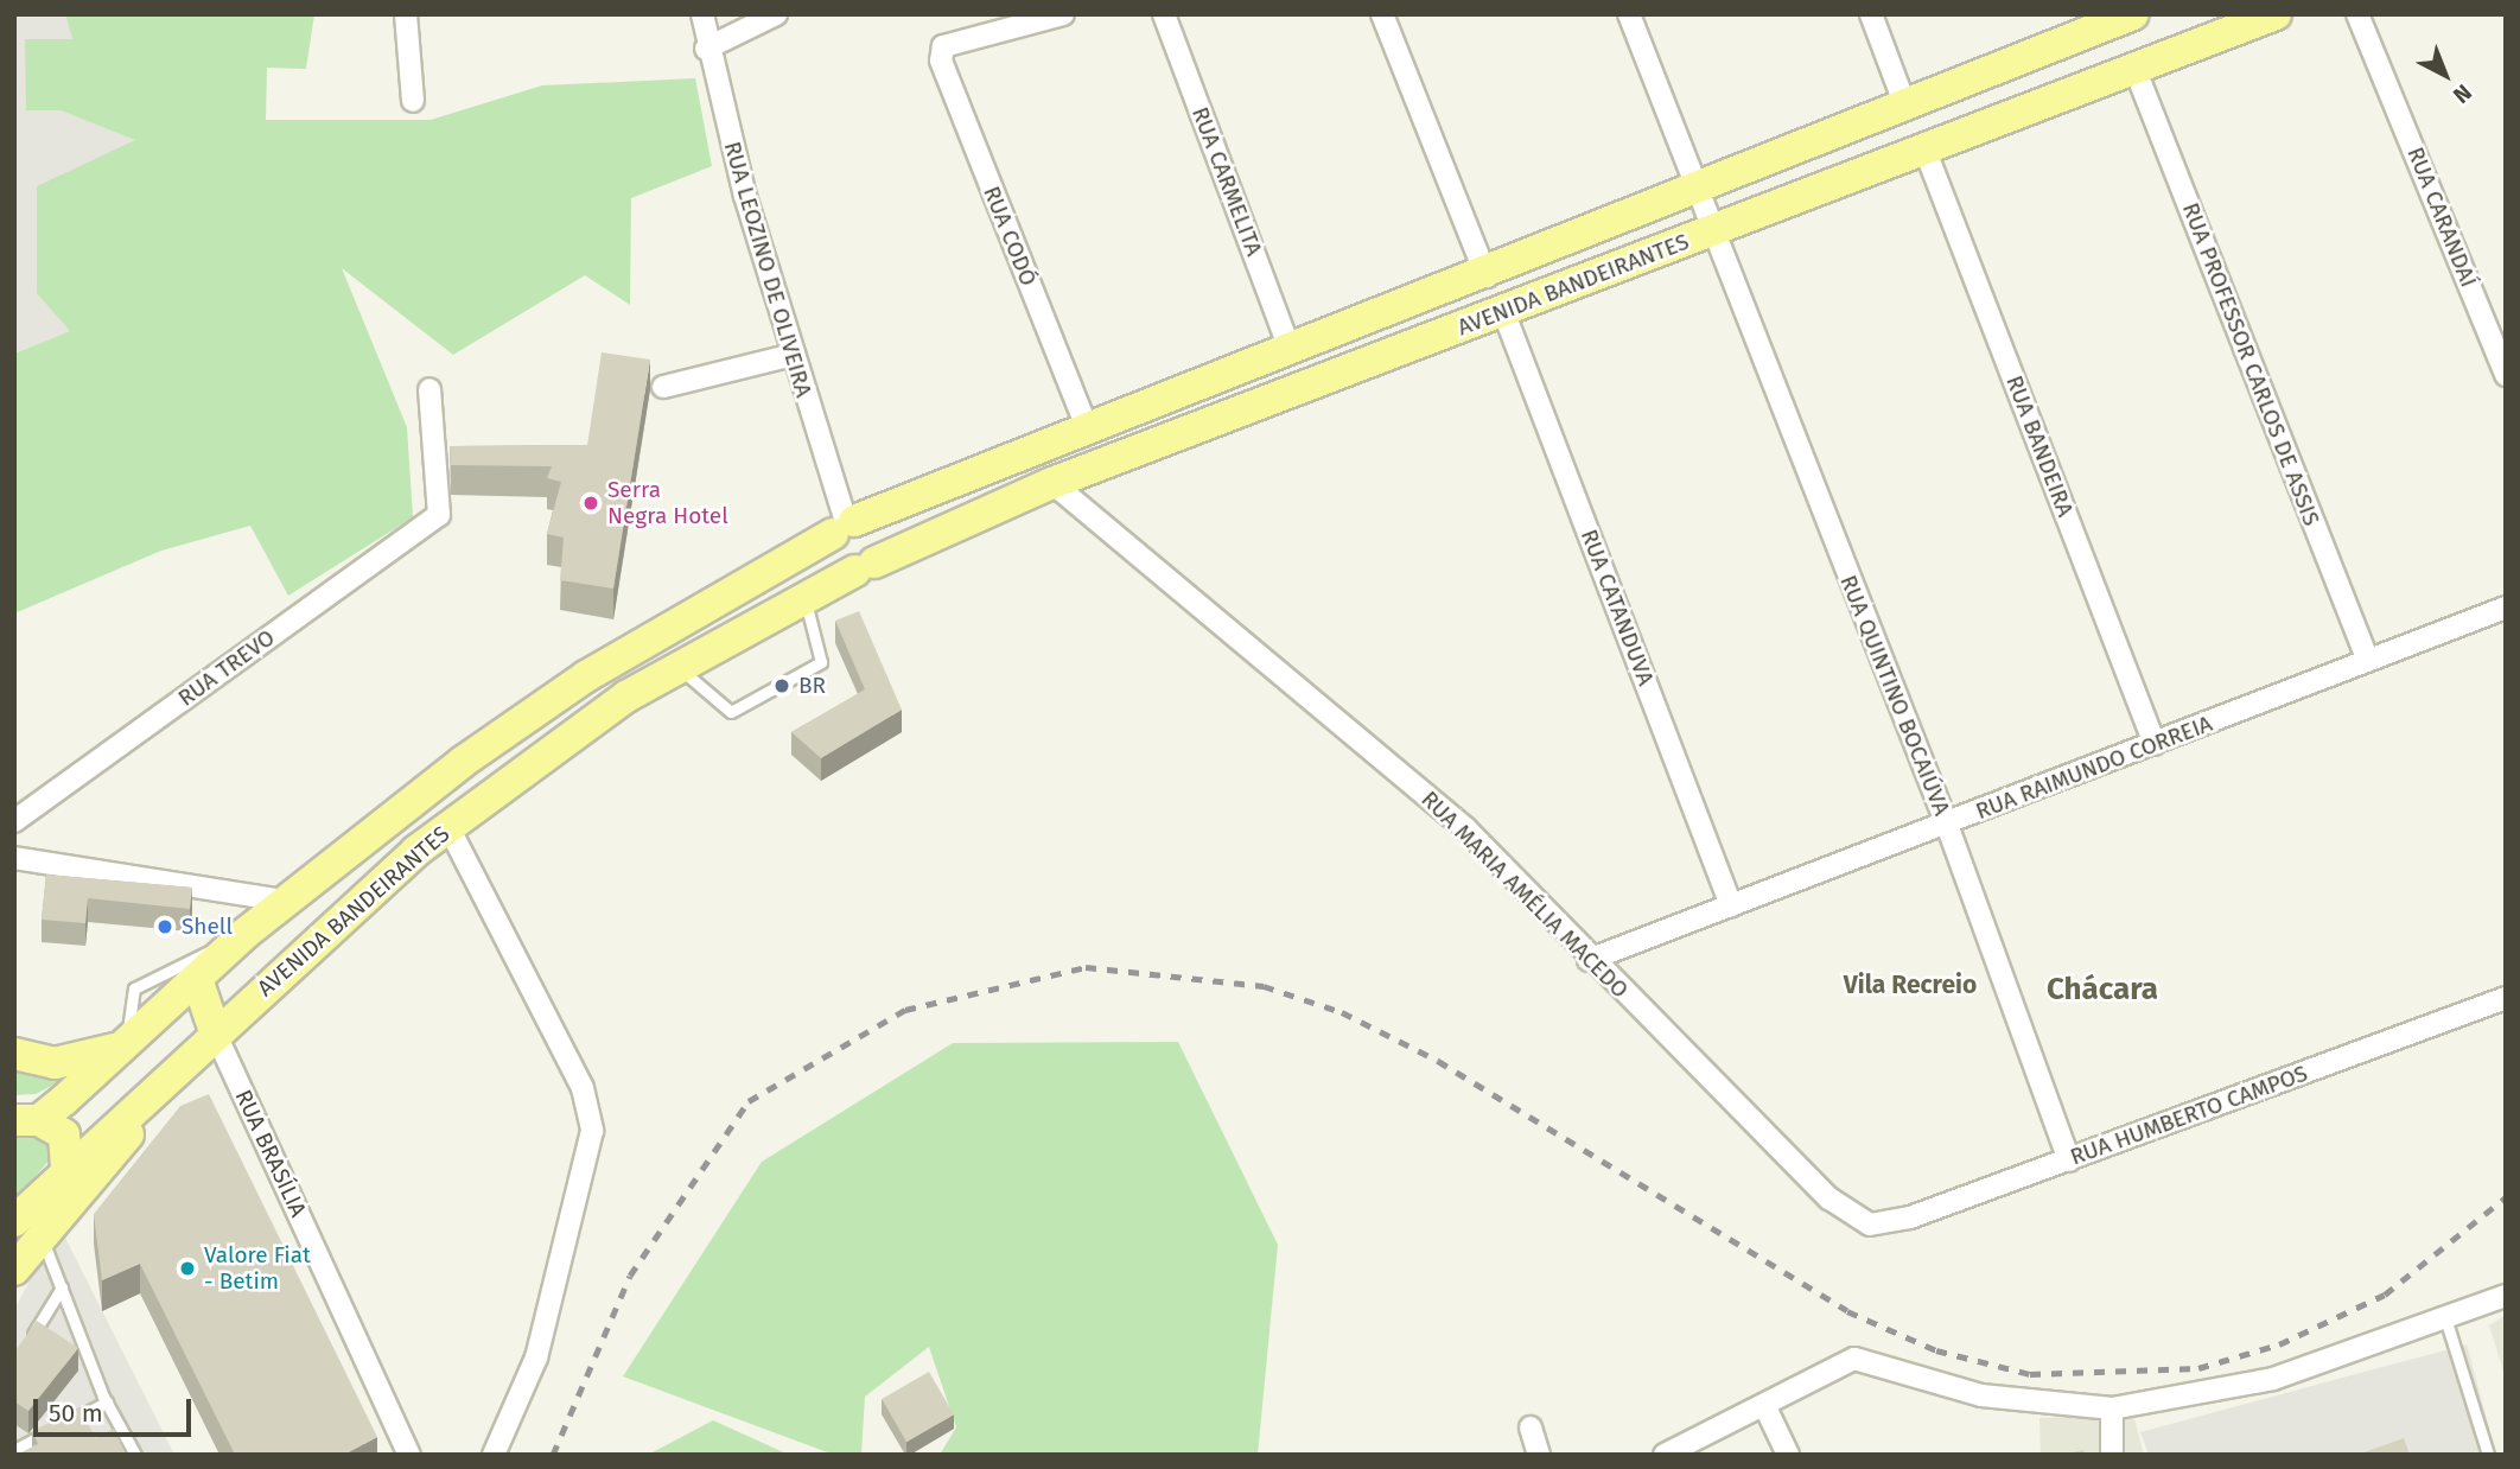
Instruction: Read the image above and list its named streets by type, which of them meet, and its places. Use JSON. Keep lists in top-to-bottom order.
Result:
{
  "streets": {
    "main road": ["AVENIDA BANDEIRANTES"],
    "street": [
      "RUA CARMELITA",
      "RUA CARANDAÍ",
      "RUA CODÓ",
      "RUA LEOZINO DE OLIVEIRA",
      "RUA PROFESSOR CARLOS DE ASSIS",
      "RUA BANDEIRA",
      "RUA CATANDUVA",
      "RUA TREVO",
      "RUA QUINTINO BOCAIÚVA",
      "RUA RAIMUNDO CORREIA",
      "RUA MARIA AMÉLIA MACEDO",
      "RUA HUMBERTO CAMPOS",
      "RUA BRASÍLIA"
    ]
  },
  "crossings": [
    ["RUA CARMELITA", "AVENIDA BANDEIRANTES"],
    ["RUA CODÓ", "AVENIDA BANDEIRANTES"],
    ["RUA LEOZINO DE OLIVEIRA", "AVENIDA BANDEIRANTES"],
    ["AVENIDA BANDEIRANTES", "RUA PROFESSOR CARLOS DE ASSIS"],
    ["AVENIDA BANDEIRANTES", "RUA BANDEIRA"],
    ["AVENIDA BANDEIRANTES", "RUA CATANDUVA"],
    ["AVENIDA BANDEIRANTES", "RUA QUINTINO BOCAIÚVA"],
    ["AVENIDA BANDEIRANTES", "RUA MARIA AMÉLIA MACEDO"],
    ["AVENIDA BANDEIRANTES", "RUA BRASÍLIA"],
    ["RUA PROFESSOR CARLOS DE ASSIS", "RUA RAIMUNDO CORREIA"],
    ["RUA BANDEIRA", "RUA RAIMUNDO CORREIA"],
    ["RUA CATANDUVA", "RUA RAIMUNDO CORREIA"],
    ["RUA QUINTINO BOCAIÚVA", "RUA RAIMUNDO CORREIA"],
    ["RUA QUINTINO BOCAIÚVA", "RUA HUMBERTO CAMPOS"],
    ["RUA RAIMUNDO CORREIA", "RUA MARIA AMÉLIA MACEDO"],
    ["RUA MARIA AMÉLIA MACEDO", "RUA HUMBERTO CAMPOS"]
  ],
  "districts": ["Vila Recreio", "Chácara"],
  "places": [
    "Serra Negra Hotel",
    "BR",
    "Shell",
    "Valore Fiat - Betim"
  ],
  "scale_bar": "50 m",
  "north": "bottom right"
}
